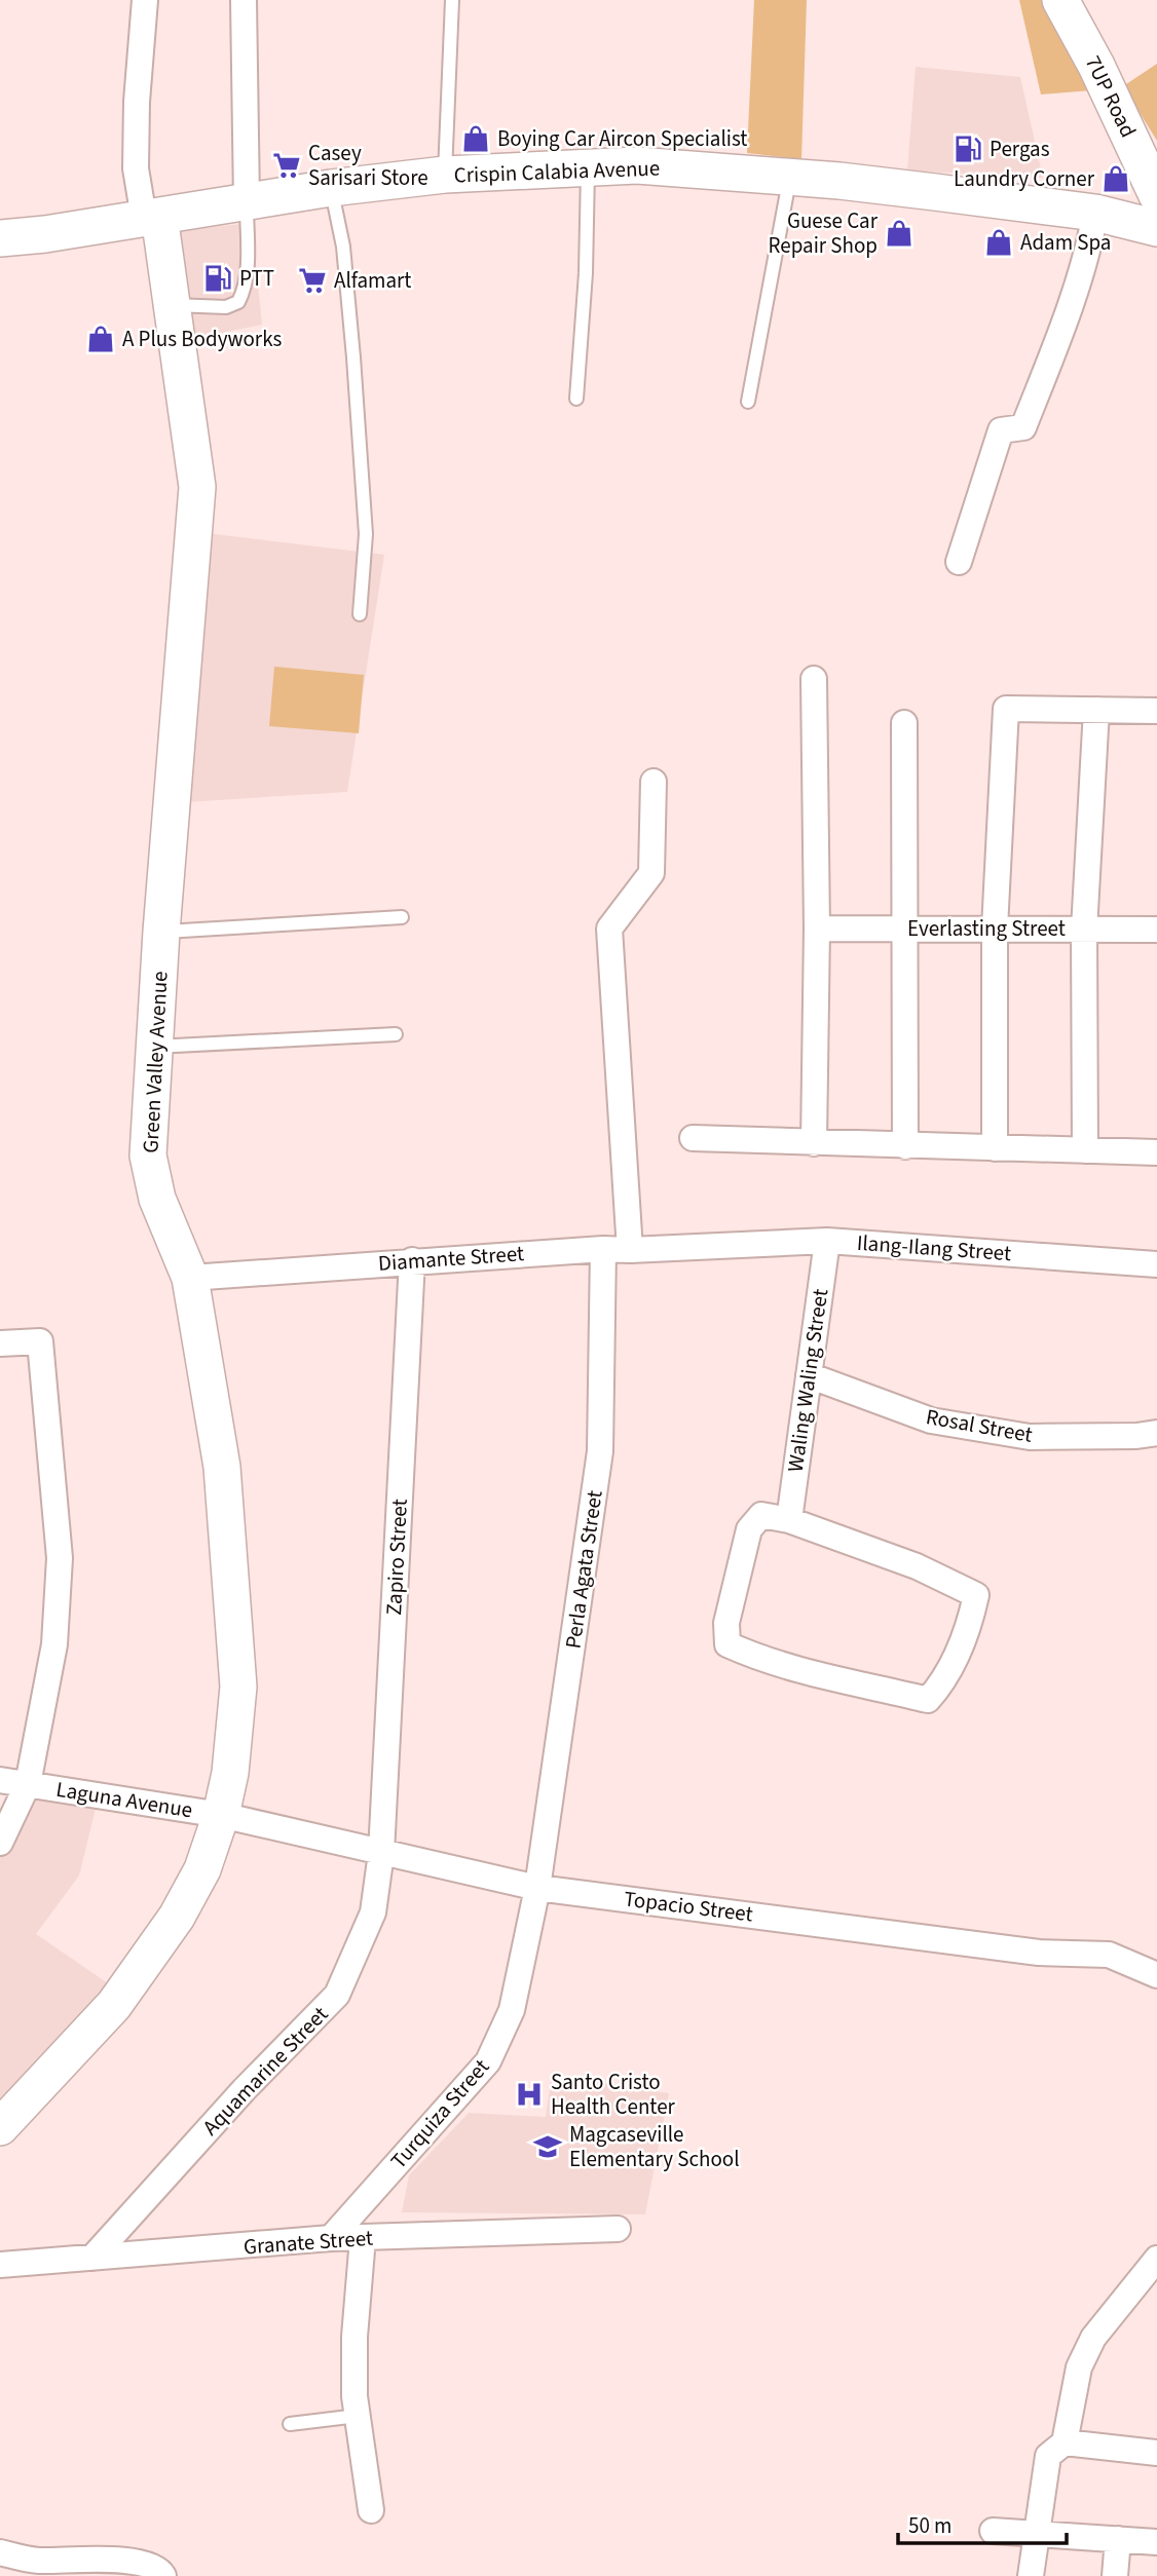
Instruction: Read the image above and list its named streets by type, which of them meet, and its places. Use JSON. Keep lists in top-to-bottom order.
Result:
{
  "streets": {
    "street": [
      "7UP Road",
      "Crispin Calabia Avenue",
      "Everlasting Street",
      "Green Valley Avenue",
      "Ilang-Ilang Street",
      "Diamante Street",
      "Waling Waling Street",
      "Rosal Street",
      "Zapiro Street",
      "Perla Agata Street",
      "Laguna Avenue",
      "Topacio Street",
      "Aquamarine Street",
      "Turquiza Street",
      "Granate Street"
    ]
  },
  "crossings": [
    ["Crispin Calabia Avenue", "Green Valley Avenue"],
    ["Green Valley Avenue", "Diamante Street"],
    ["Green Valley Avenue", "Laguna Avenue"],
    ["Green Valley Avenue", "Topacio Street"],
    ["Ilang-Ilang Street", "Diamante Street"],
    ["Ilang-Ilang Street", "Waling Waling Street"],
    ["Diamante Street", "Zapiro Street"],
    ["Diamante Street", "Perla Agata Street"],
    ["Waling Waling Street", "Rosal Street"],
    ["Zapiro Street", "Topacio Street"],
    ["Zapiro Street", "Aquamarine Street"],
    ["Perla Agata Street", "Topacio Street"],
    ["Perla Agata Street", "Turquiza Street"],
    ["Laguna Avenue", "Topacio Street"],
    ["Topacio Street", "Aquamarine Street"],
    ["Topacio Street", "Turquiza Street"],
    ["Aquamarine Street", "Granate Street"],
    ["Turquiza Street", "Granate Street"]
  ],
  "places": {
    "shop": [
      "Boying Car Aircon Specialist",
      "Laundry Corner",
      "Guese Car Repair Shop",
      "Adam Spa",
      "A Plus Bodyworks"
    ],
    "fuel station": ["Pergas", "PTT"],
    "supermarket": ["Casey Sarisari Store", "Alfamart"],
    "hospital": ["Santo Cristo Health Center"],
    "school or university": ["Magcaseville Elementary School"]
  },
  "scale_bar": "50 m"
}
